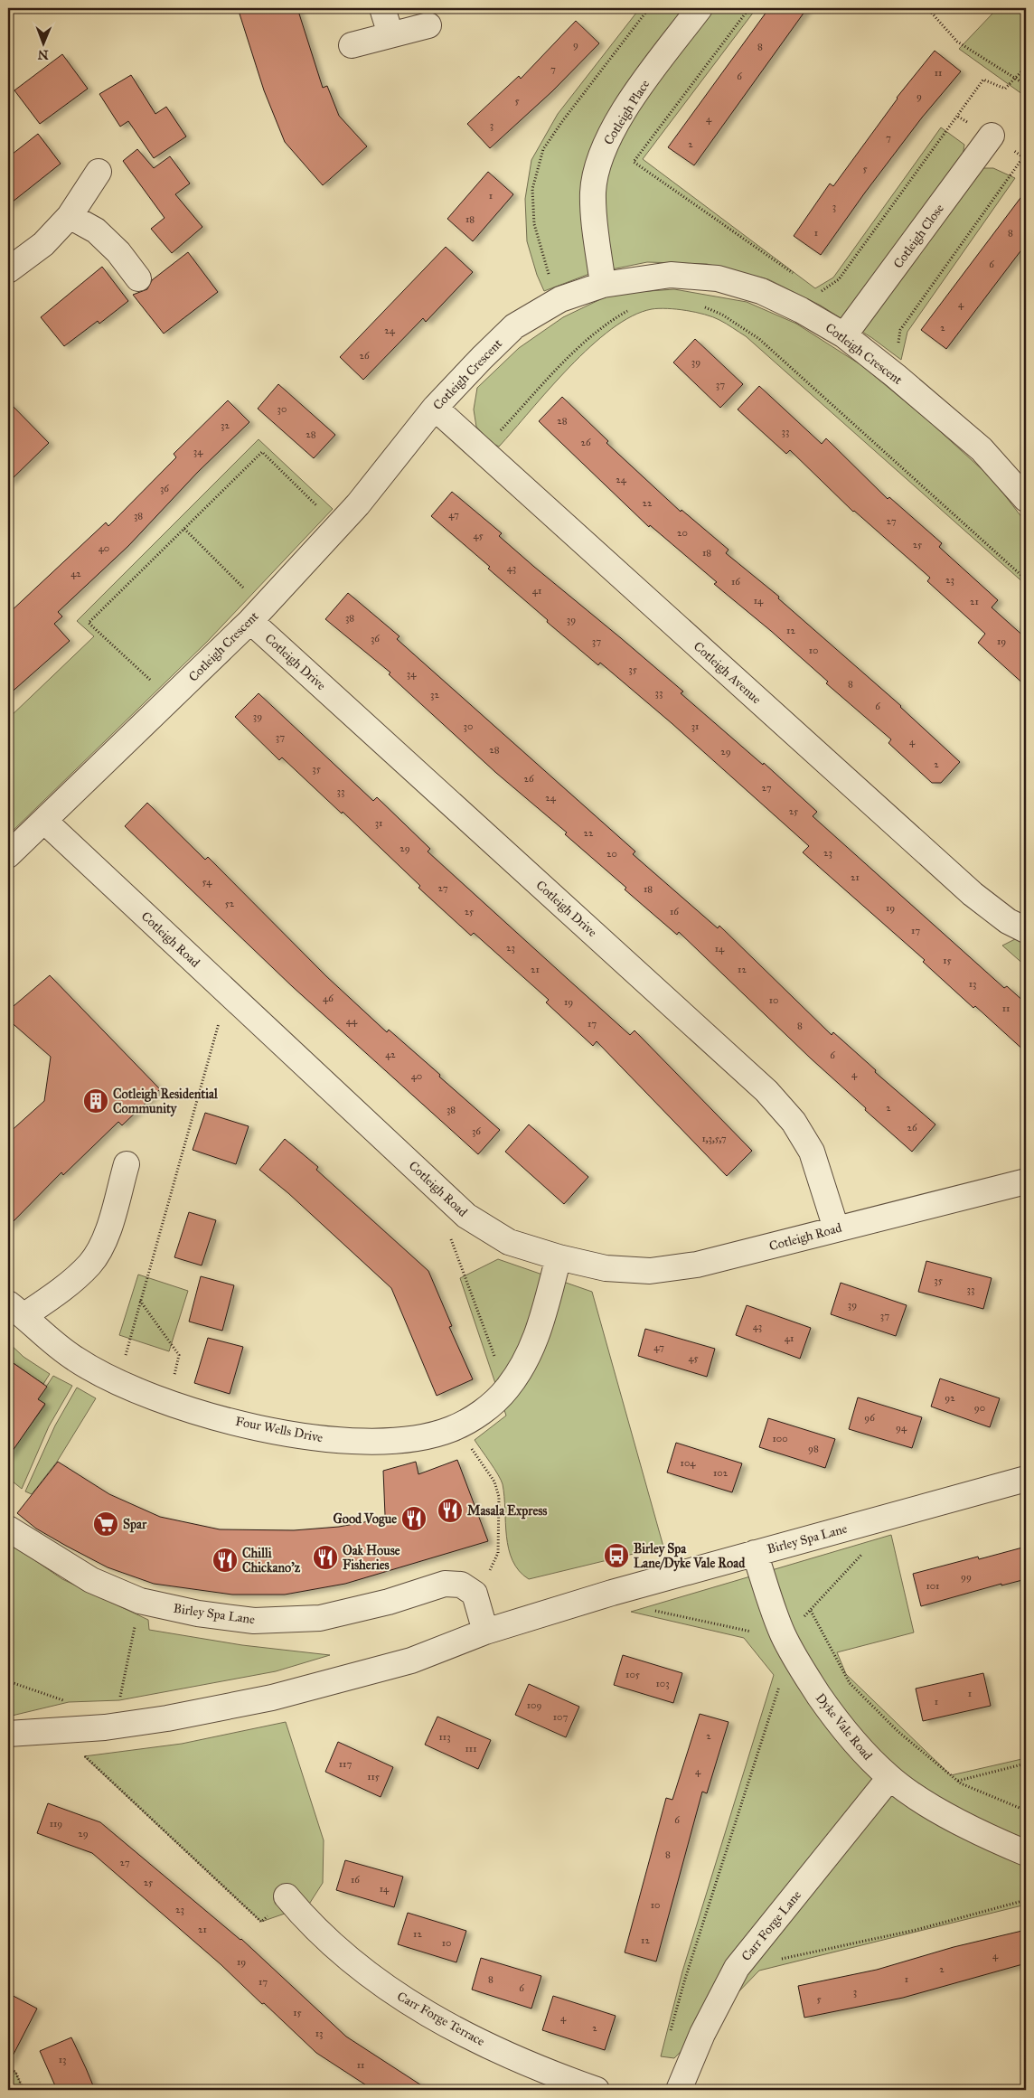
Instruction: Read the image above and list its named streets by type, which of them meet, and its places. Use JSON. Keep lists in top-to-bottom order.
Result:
{
  "streets": {
    "street": [
      "Cotleigh Place",
      "Cotleigh Close",
      "Cotleigh Crescent",
      "Cotleigh Drive",
      "Cotleigh Avenue",
      "Cotleigh Road",
      "Four Wells Drive",
      "Birley Spa Lane",
      "Dyke Vale Road",
      "Carr Forge Lane",
      "Carr Forge Terrace"
    ]
  },
  "crossings": [
    ["Cotleigh Place", "Cotleigh Crescent"],
    ["Cotleigh Close", "Cotleigh Crescent"],
    ["Cotleigh Crescent", "Cotleigh Drive"],
    ["Cotleigh Crescent", "Cotleigh Avenue"],
    ["Cotleigh Crescent", "Cotleigh Road"],
    ["Cotleigh Drive", "Cotleigh Road"],
    ["Cotleigh Road", "Four Wells Drive"],
    ["Birley Spa Lane", "Dyke Vale Road"],
    ["Dyke Vale Road", "Carr Forge Lane"]
  ],
  "places": {
    "building": ["Cotleigh Residential Community"],
    "restaurant": [
      "Masala Express",
      "Good Vogue",
      "Oak House Fisheries",
      "Chilli Chickano'z"
    ],
    "supermarket": ["Spar"],
    "bus stop": ["Birley Spa Lane/Dyke Vale Road"]
  },
  "house_numbers": [
    "9",
    "8",
    "7",
    "11",
    "6",
    "9",
    "5",
    "4",
    "3",
    "7",
    "2",
    "5",
    "1",
    "3",
    "18",
    "1",
    "8",
    "6",
    "4",
    "2",
    "24",
    "26",
    "39",
    "37",
    "30",
    "28",
    "32",
    "33",
    "28",
    "26",
    "34",
    "24",
    "36",
    "22",
    "47",
    "38",
    "27",
    "20",
    "45",
    "25",
    "40",
    "18",
    "43",
    "42",
    "23",
    "16",
    "41",
    "14",
    "21",
    "38",
    "39",
    "12",
    "36",
    "37",
    "19",
    "10",
    "35",
    "34",
    "8",
    "33",
    "32",
    "6",
    "39",
    "30",
    "31",
    "37",
    "4",
    "28",
    "29",
    "2",
    "35",
    "26",
    "27",
    "33",
    "24",
    "25",
    "31",
    "22",
    "29",
    "23",
    "20",
    "21",
    "54",
    "27",
    "18",
    "52",
    "19",
    "25",
    "16",
    "17",
    "23",
    "14",
    "15",
    "21",
    "12",
    "13",
    "46",
    "10",
    "19",
    "11",
    "44",
    "17",
    "8",
    "42",
    "6",
    "4",
    "40",
    "2",
    "38",
    "26",
    "36",
    "1,3,5,7",
    "35",
    "33",
    "39",
    "37",
    "43",
    "41",
    "47",
    "45",
    "92",
    "90",
    "96",
    "94",
    "100",
    "98",
    "104",
    "102",
    "99",
    "101",
    "105",
    "103",
    "1",
    "1",
    "109",
    "107",
    "2",
    "113",
    "111",
    "117",
    "4",
    "115",
    "6",
    "119",
    "29",
    "8",
    "27",
    "16",
    "25",
    "14",
    "10",
    "23",
    "21",
    "12",
    "12",
    "10",
    "4",
    "19",
    "2",
    "8",
    "1",
    "17",
    "6",
    "3",
    "5",
    "15",
    "4",
    "2",
    "13",
    "13",
    "11"
  ],
  "north": "bottom"
}
